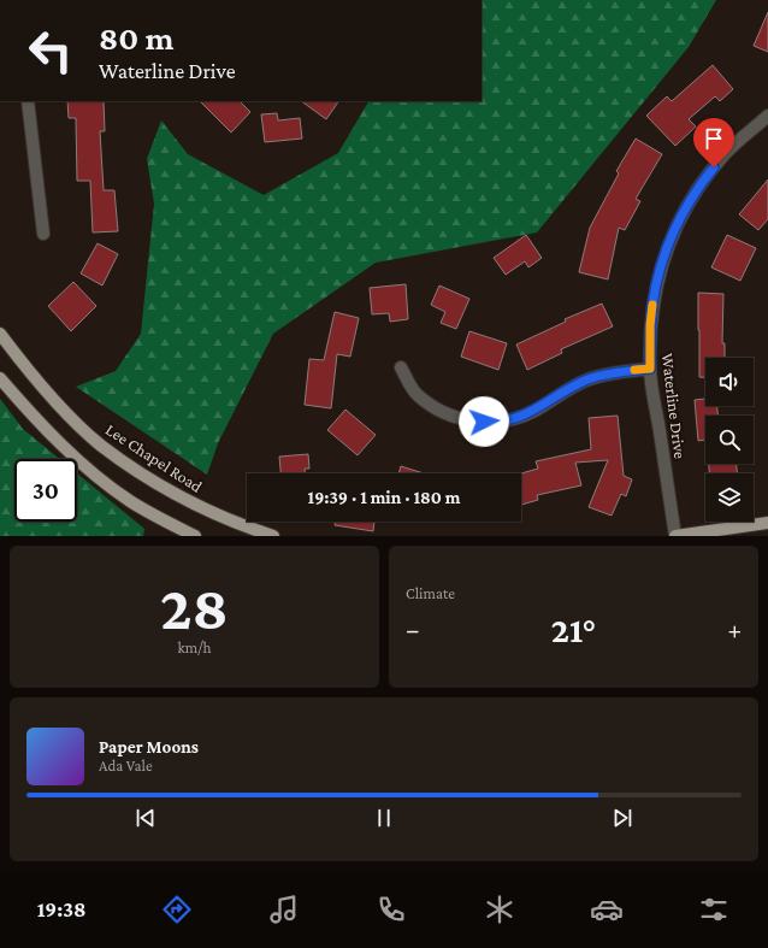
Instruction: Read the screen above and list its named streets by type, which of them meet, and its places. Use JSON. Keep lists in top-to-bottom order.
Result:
{
  "streets": {
    "main road": ["Lee Chapel Road"],
    "street": ["Waterline Drive"]
  },
  "page": {
    "turn": ["80 m", "Waterline Drive"],
    "limit": "30",
    "trip": "19:39 · 1 min · 180 m",
    "tile": [
      ["28", "km/h"],
      "Climate"
    ],
    "heat": ["−", "21°", "+"],
    "song": ["Paper Moons", "Ada Vale"],
    "tabs": "19:38"
  }
}
